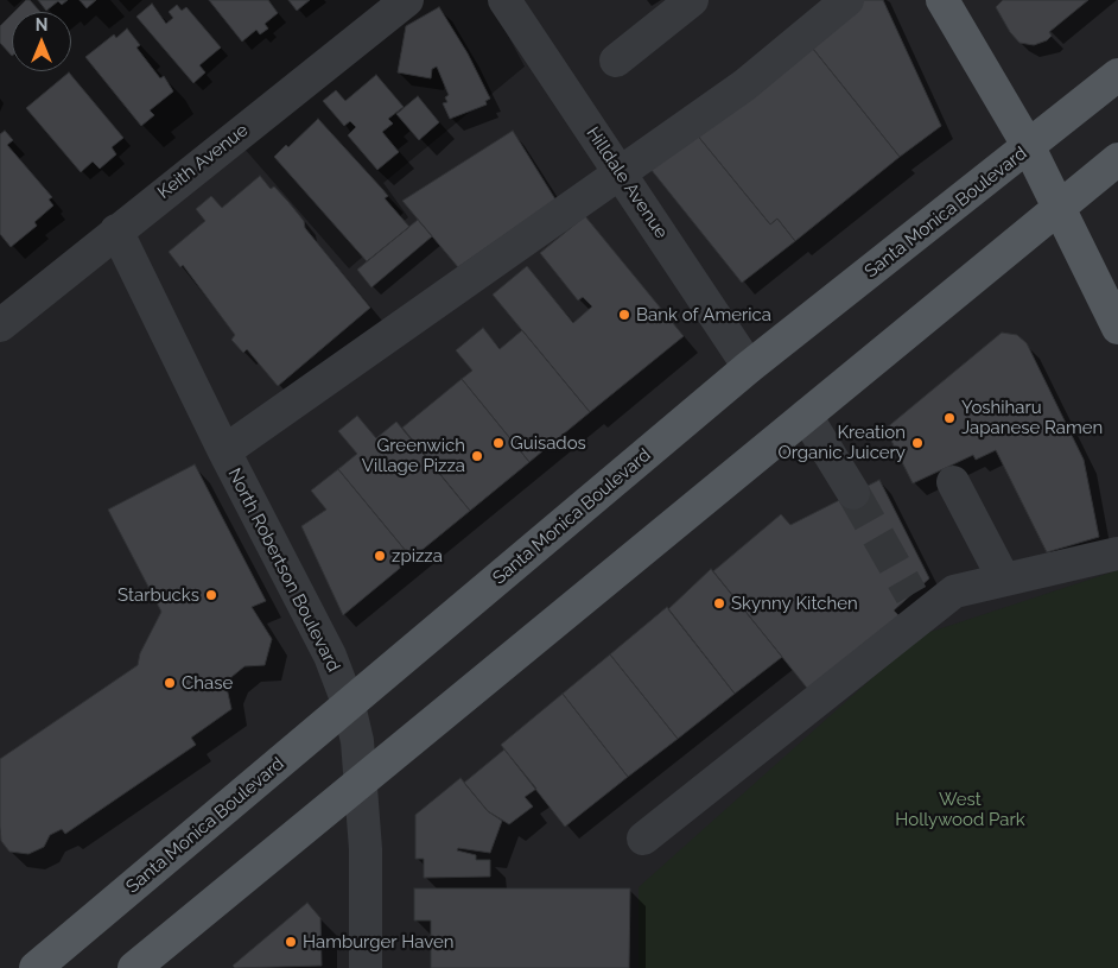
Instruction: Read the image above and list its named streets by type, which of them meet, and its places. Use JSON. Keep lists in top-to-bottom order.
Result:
{
  "streets": {
    "main road": ["Santa Monica Boulevard"],
    "street": ["Keith Avenue", "Hilldale Avenue", "North Robertson Boulevard"]
  },
  "crossings": [
    ["Keith Avenue", "North Robertson Boulevard"],
    ["Hilldale Avenue", "Santa Monica Boulevard"],
    ["Santa Monica Boulevard", "North Robertson Boulevard"]
  ],
  "parks": ["West Hollywood Park"],
  "places": [
    "Bank of America",
    "Yoshiharu Japanese Ramen",
    "Guisados",
    "Kreation Organic Juicery",
    "Greenwich Village Pizza",
    "zpizza",
    "Starbucks",
    "Skynny Kitchen",
    "Chase",
    "Hamburger Haven"
  ],
  "north": "top"
}
